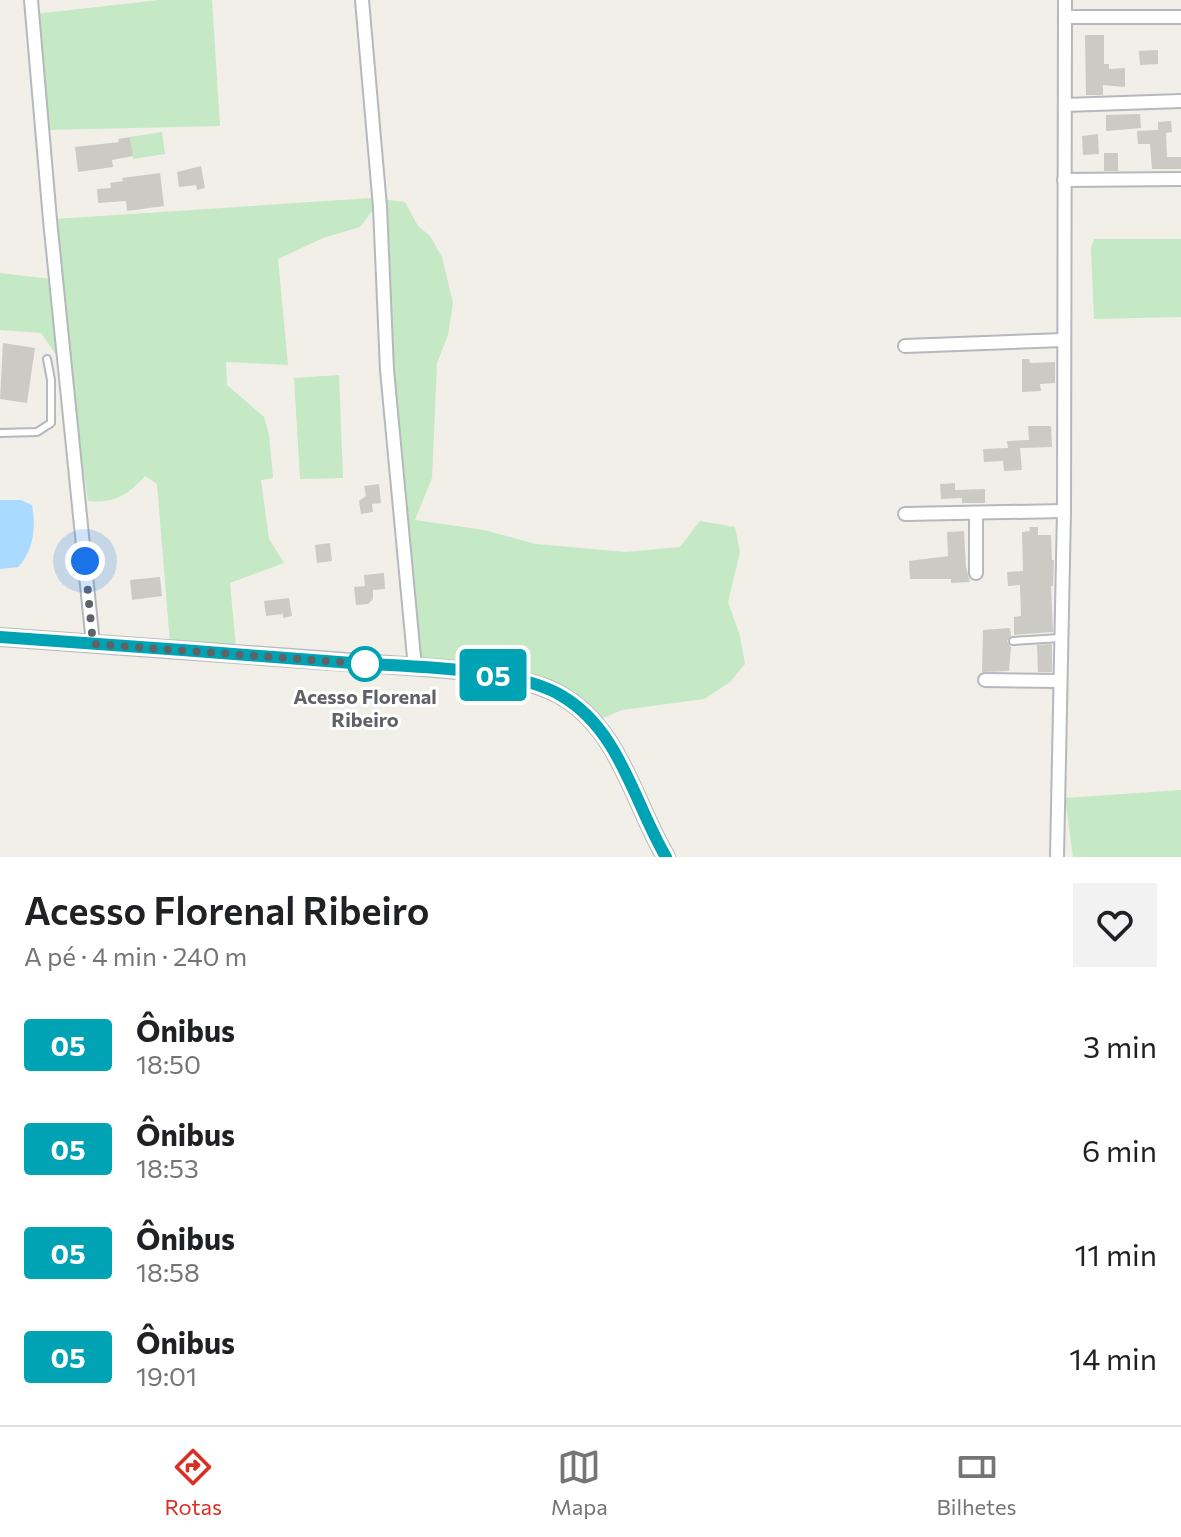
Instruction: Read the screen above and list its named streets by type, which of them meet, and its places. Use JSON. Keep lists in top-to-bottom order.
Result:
{
  "places": ["Acesso Florenal Ribeiro"],
  "lines": ["bus line 05"],
  "page": {
    "on_map": "05",
    "heading": ["Acesso Florenal Ribeiro", "A pé · 4 min · 240 m"],
    "list": [
      {
        "mark": "05",
        "name": "Ônibus",
        "note": "18:50",
        "value": "3 min"
      },
      {
        "mark": "05",
        "name": "Ônibus",
        "note": "18:53",
        "value": "6 min"
      },
      {
        "mark": "05",
        "name": "Ônibus",
        "note": "18:58",
        "value": "11 min"
      },
      {
        "mark": "05",
        "name": "Ônibus",
        "note": "19:01",
        "value": "14 min"
      }
    ],
    "tabs": ["Rotas", "Mapa", "Bilhetes"]
  }
}
